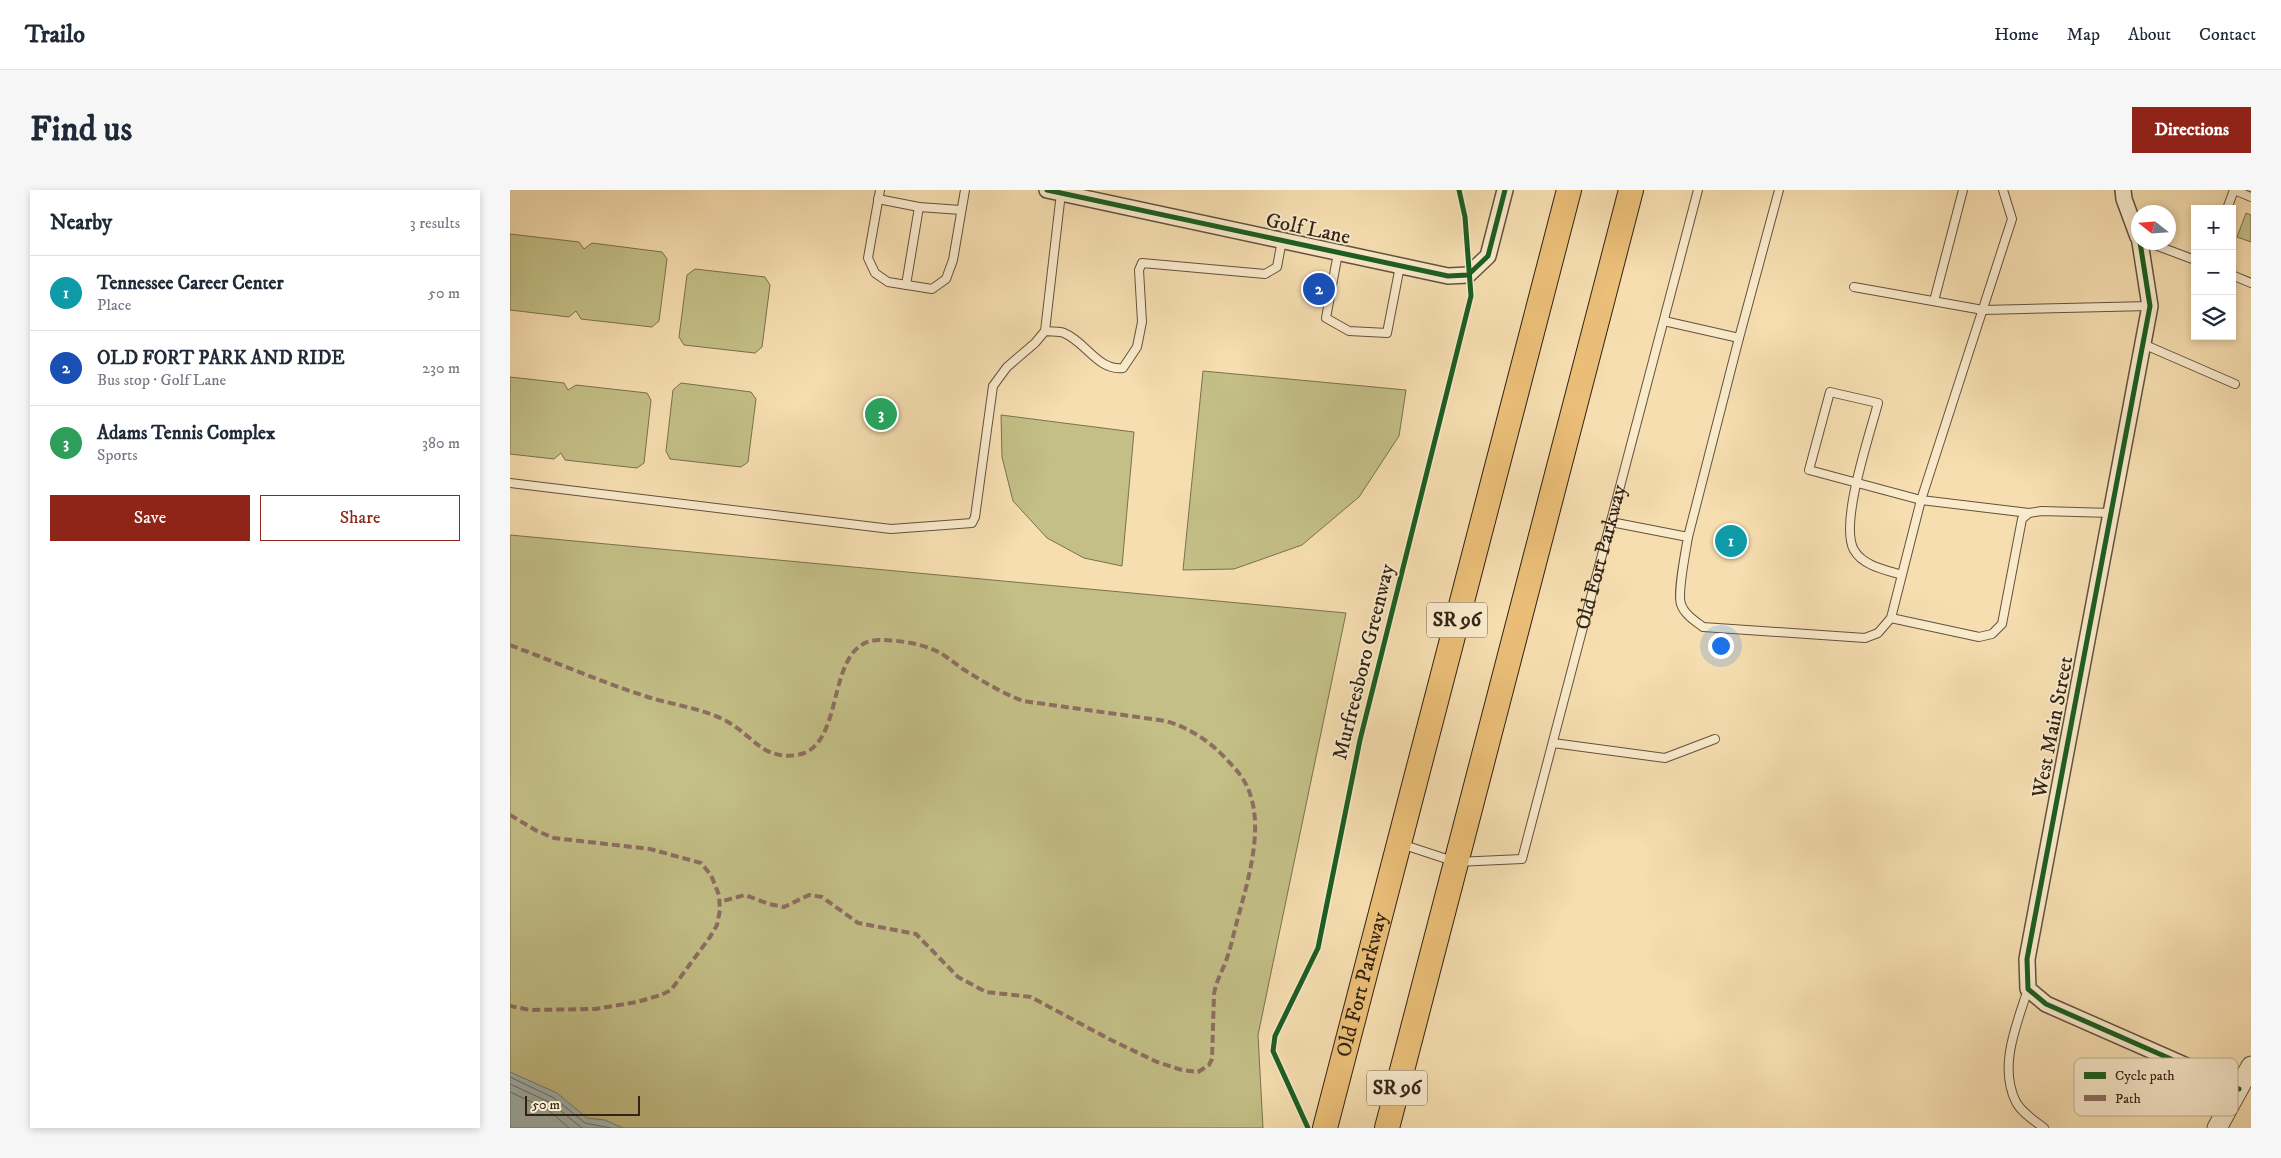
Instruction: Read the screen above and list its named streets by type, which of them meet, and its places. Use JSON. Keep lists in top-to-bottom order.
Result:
{
  "streets": {
    "main road": ["Old Fort Parkway", "SR 96"],
    "street": ["Golf Lane", "West Main Street"],
    "cycle path": ["Murfreesboro Greenway"]
  },
  "crossings": [
    ["Old Fort Parkway", "SR 96"]
  ],
  "legend": ["Cycle path", "Path"],
  "scale_bar": "50 m",
  "north": "left",
  "page": {
    "header": "Trailo",
    "nav": [
      "Home",
      "Map",
      "About",
      "Contact"
    ],
    "buttons": [
      "Directions",
      ["Save", "Share"]
    ],
    "title": "Find us",
    "heading": ["Nearby", "3 results"],
    "map_buttons": ["+", "−"],
    "list": [
      {
        "mark": "1",
        "name": "Tennessee Career Center",
        "note": "Place",
        "value": "50 m"
      },
      {
        "mark": "2",
        "name": "OLD FORT PARK AND RIDE",
        "note": "Bus stop · Golf Lane",
        "value": "230 m"
      },
      {
        "mark": "3",
        "name": "Adams Tennis Complex",
        "note": "Sports",
        "value": "380 m"
      }
    ],
    "pins": ["2", "3", "1"],
    "scale": "50 m"
  }
}
